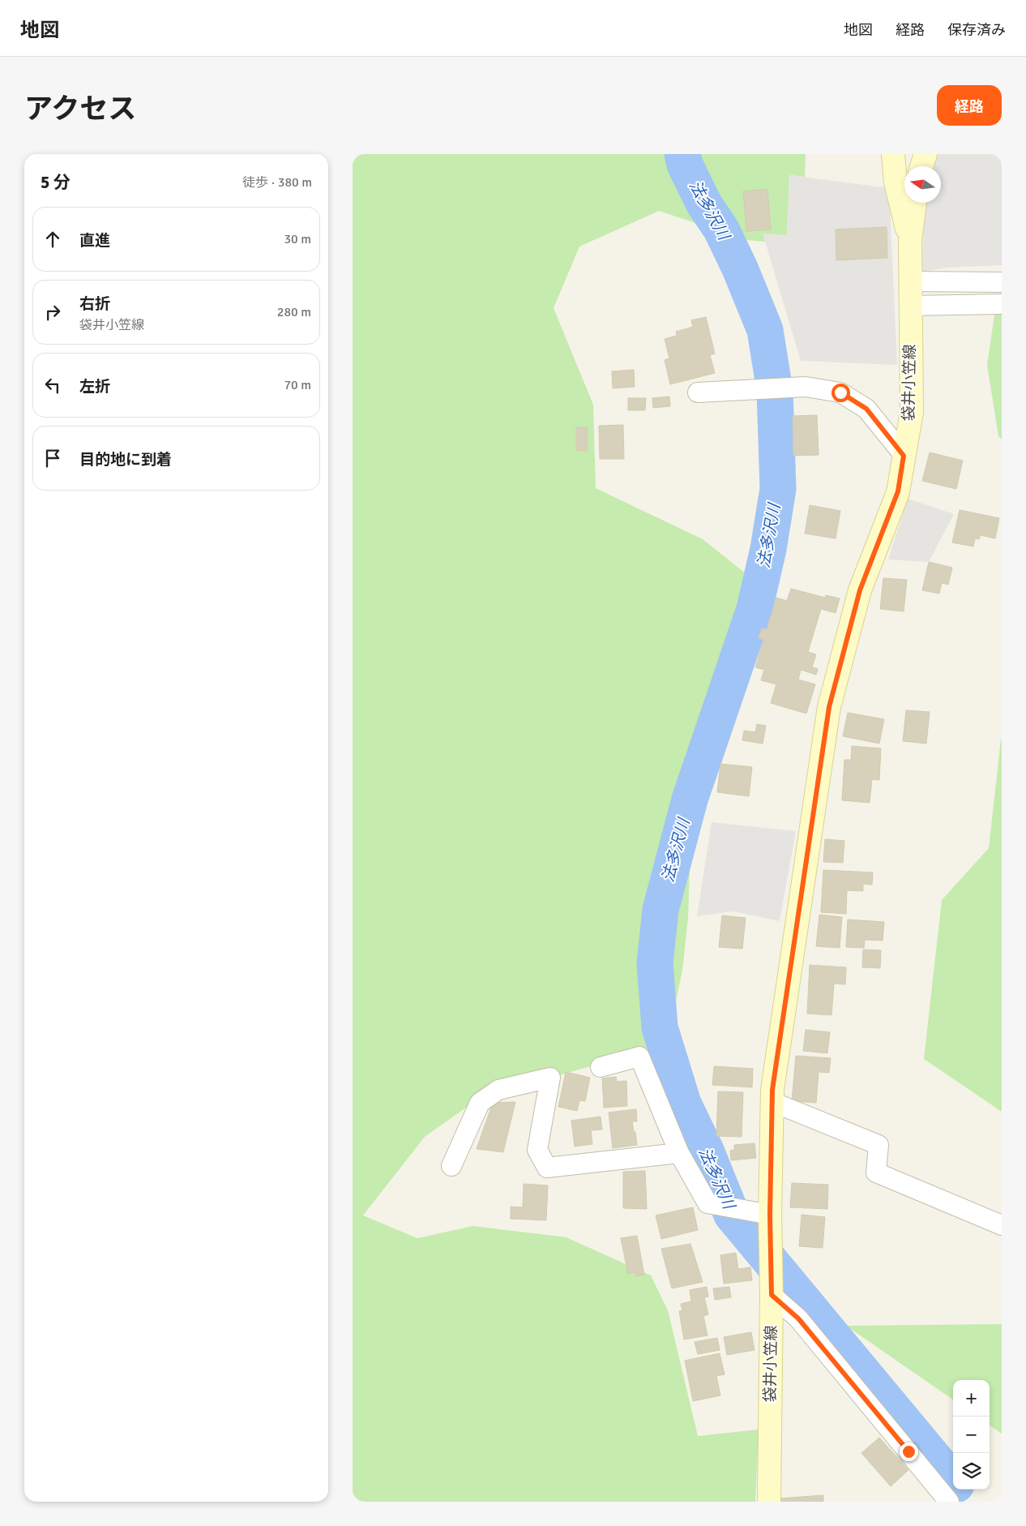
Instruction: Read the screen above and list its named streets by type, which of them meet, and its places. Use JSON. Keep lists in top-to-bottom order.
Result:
{
  "streets": {
    "main road": ["袋井小笠線"]
  },
  "water": ["法多沢川"],
  "north": "left",
  "page": {
    "header": "地図",
    "nav": ["地図", "経路", "保存済み"],
    "title": "アクセス",
    "buttons": "経路",
    "heading": ["5 分", "徒歩 · 380 m"],
    "list": [
      ["直進", "30 m"],
      ["右折", "袋井小笠線", "280 m"],
      ["左折", "70 m"],
      "目的地に到着"
    ],
    "map_buttons": ["+", "−"]
  }
}
